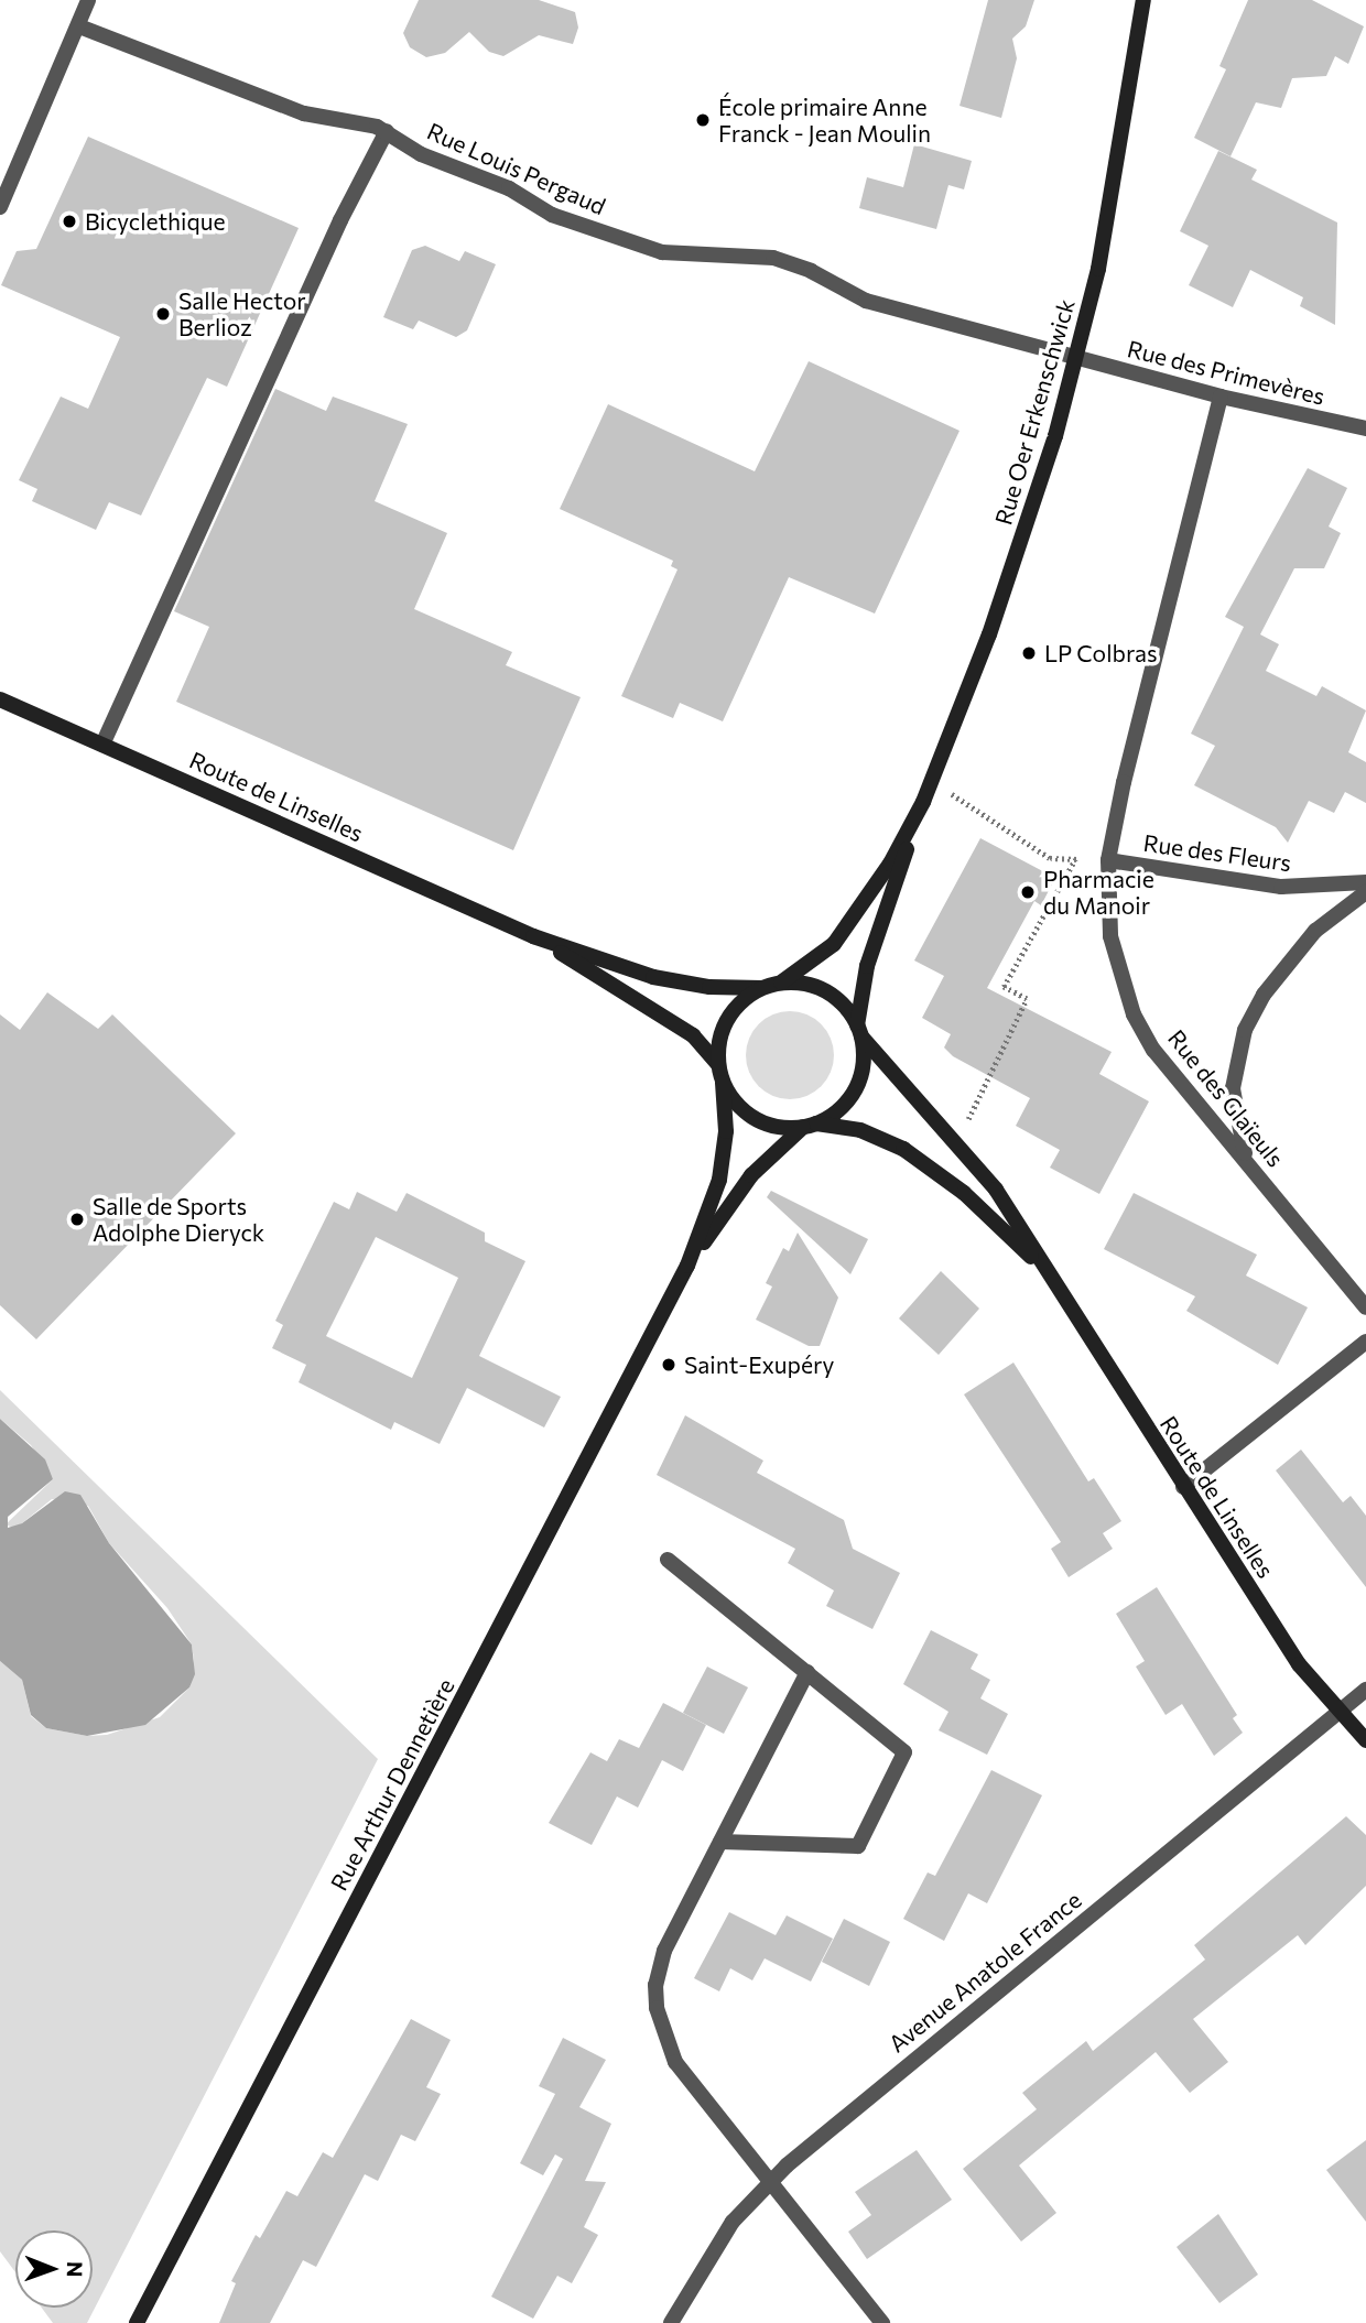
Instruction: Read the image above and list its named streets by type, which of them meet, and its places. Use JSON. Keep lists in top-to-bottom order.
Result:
{
  "streets": {
    "street": [
      "Rue Louis Pergaud",
      "Rue des Primevères",
      "Rue Oer Erkenschwick",
      "Route de Linselles",
      "Rue des Fleurs",
      "Rue des Glaïeuls",
      "Rue Arthur Dennetière",
      "Avenue Anatole France"
    ]
  },
  "crossings": [
    ["Rue Louis Pergaud", "Rue des Primevères"],
    ["Rue Louis Pergaud", "Rue Oer Erkenschwick"],
    ["Rue des Primevères", "Rue Oer Erkenschwick"],
    ["Rue des Primevères", "Rue des Glaïeuls"],
    ["Rue Oer Erkenschwick", "Route de Linselles"],
    ["Rue Oer Erkenschwick", "Rue Arthur Dennetière"],
    ["Route de Linselles", "Rue Arthur Dennetière"],
    ["Route de Linselles", "Avenue Anatole France"],
    ["Rue des Fleurs", "Rue des Glaïeuls"]
  ],
  "places": [
    "École primaire Anne Franck - Jean Moulin",
    "Bicyclethique",
    "Salle Hector Berlioz",
    "LP Colbras",
    "Pharmacie du Manoir",
    "Salle de Sports Adolphe Dieryck",
    "Saint-Exupéry"
  ],
  "north": "right"
}
